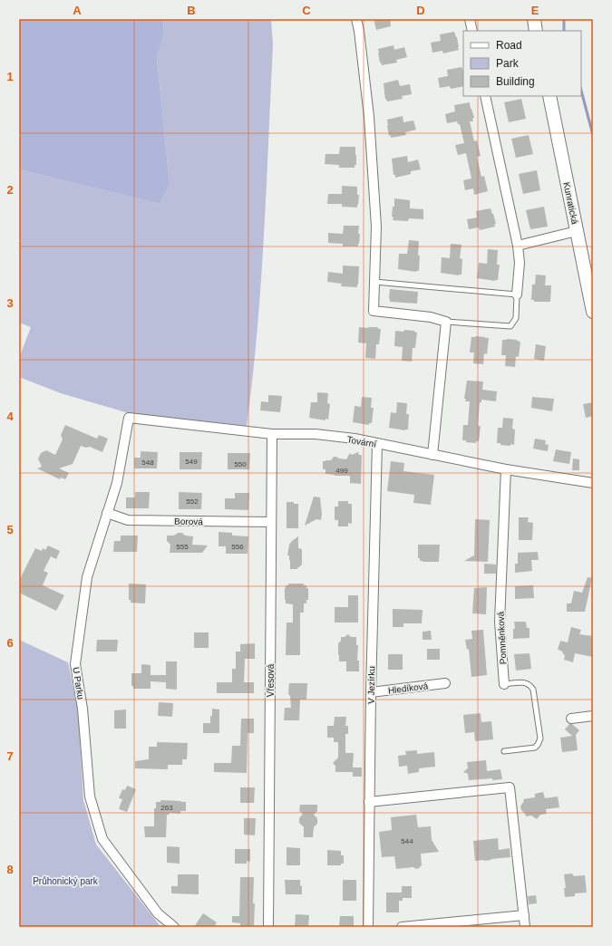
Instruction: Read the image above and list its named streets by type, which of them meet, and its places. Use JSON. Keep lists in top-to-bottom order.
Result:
{
  "streets": {
    "street": [
      "Kunratická",
      "Tovární",
      "Borová",
      "Pomněnková",
      "Vřesová",
      "U Parku",
      "V Jezírku",
      "Hledíková"
    ]
  },
  "crossings": [
    ["Tovární", "Pomněnková"],
    ["Tovární", "Vřesová"],
    ["Tovární", "U Parku"],
    ["Tovární", "V Jezírku"],
    ["Borová", "Vřesová"],
    ["Borová", "U Parku"],
    ["V Jezírku", "Hledíková"]
  ],
  "parks": ["Průhonický park"],
  "house_numbers": [
    "549",
    "548",
    "550",
    "499",
    "552",
    "555",
    "556",
    "263",
    "544"
  ],
  "legend": ["Road", "Park", "Building"],
  "grid": {
    "columns": [
      "A",
      "B",
      "C",
      "D",
      "E"
    ],
    "rows": [
      "1",
      "2",
      "3",
      "4",
      "5",
      "6",
      "7",
      "8"
    ]
  }
}
